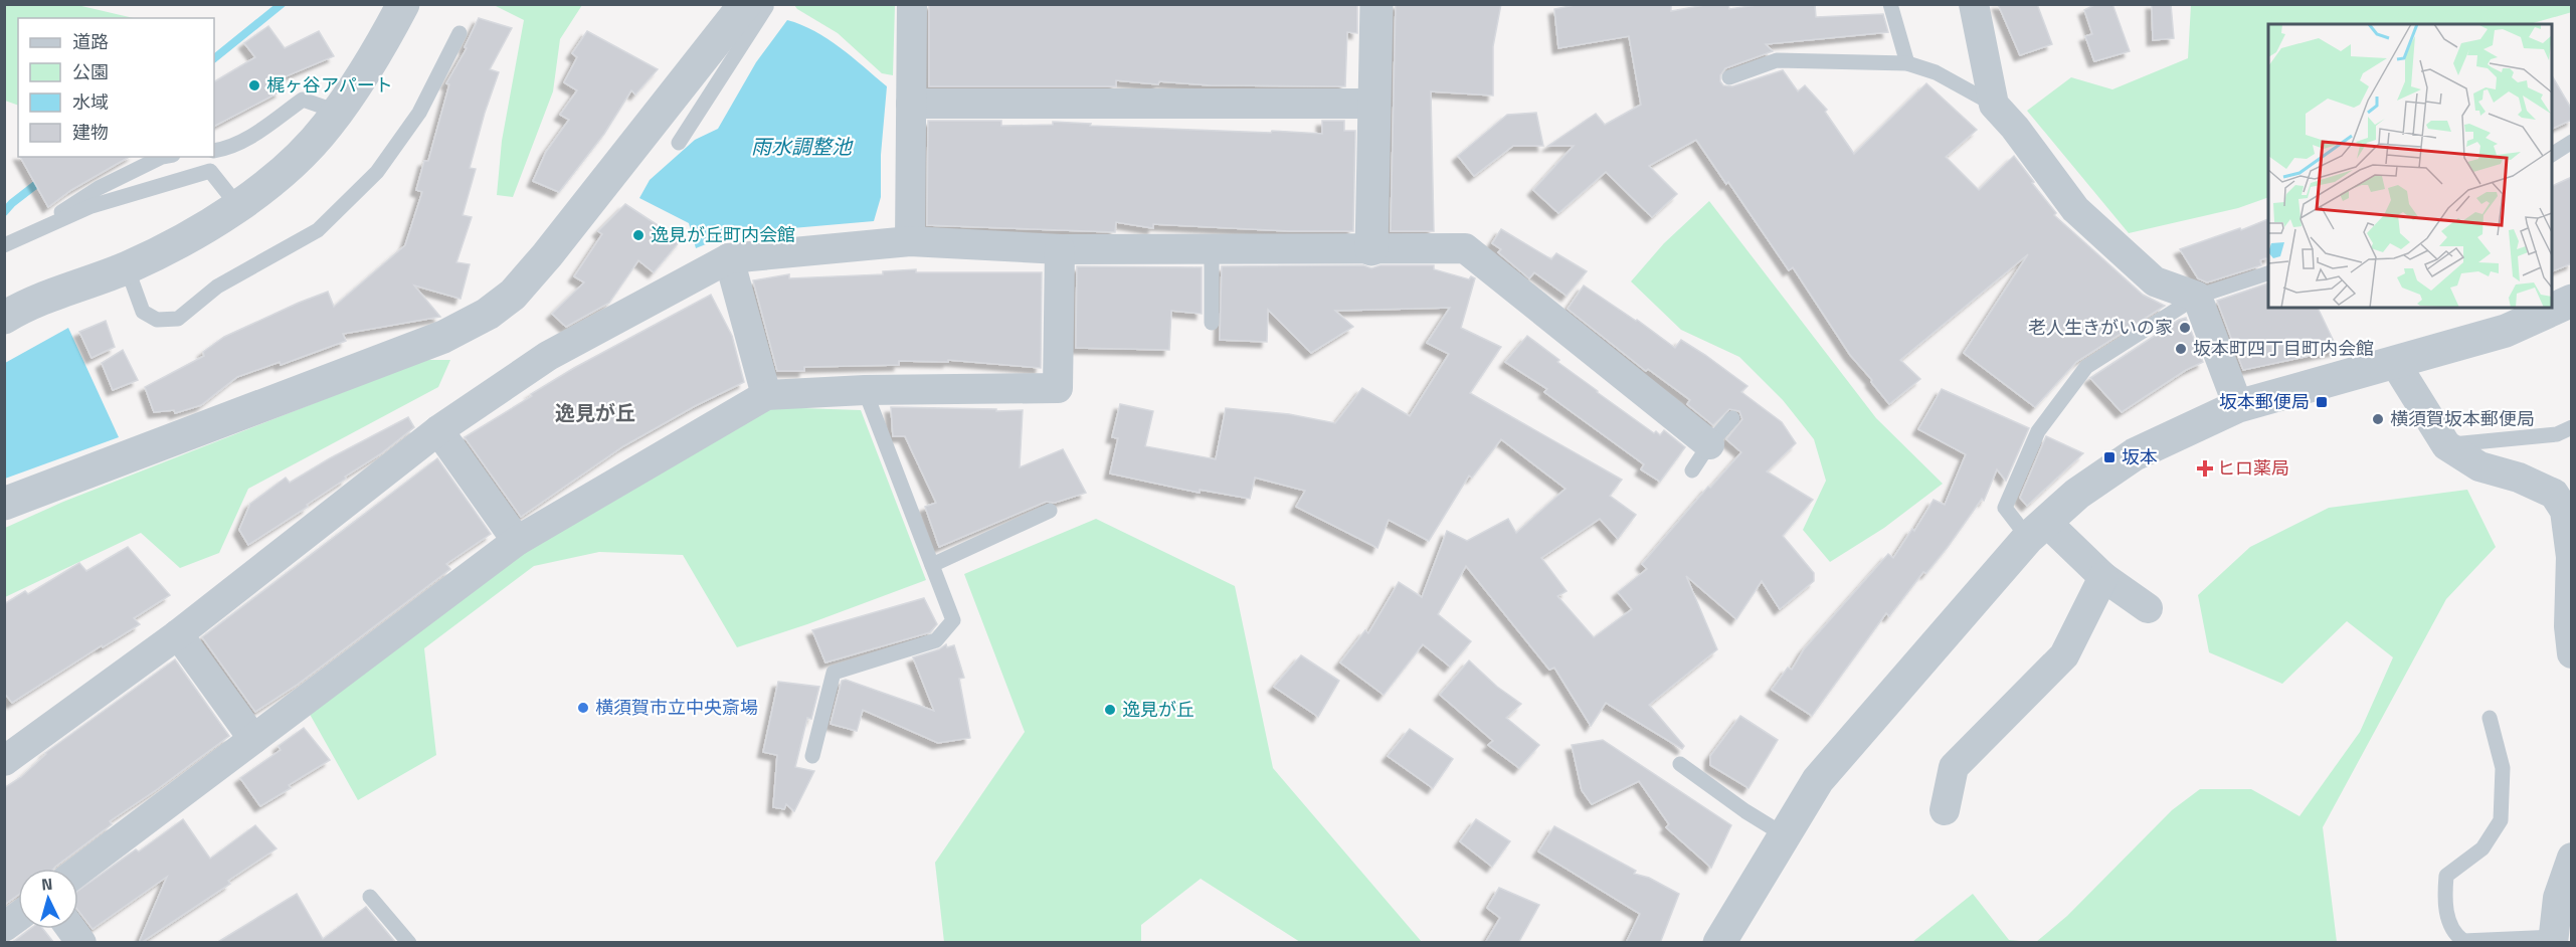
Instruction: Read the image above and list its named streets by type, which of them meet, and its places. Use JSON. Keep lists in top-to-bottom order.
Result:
{
  "districts": ["逸見が丘"],
  "water": ["雨水調整池"],
  "places": {
    "other": [
      "梶ヶ谷アパート",
      "逸見が丘町内会館",
      "老人生きがいの家",
      "坂本町四丁目町内会館",
      "横須賀坂本郵便局",
      "横須賀市立中央斎場",
      "逸見が丘"
    ],
    "transit": ["坂本郵便局", "坂本"],
    "health": ["ヒロ薬局"]
  },
  "legend": [
    "道路",
    "公園",
    "水域",
    "建物"
  ],
  "north": "top"
}
